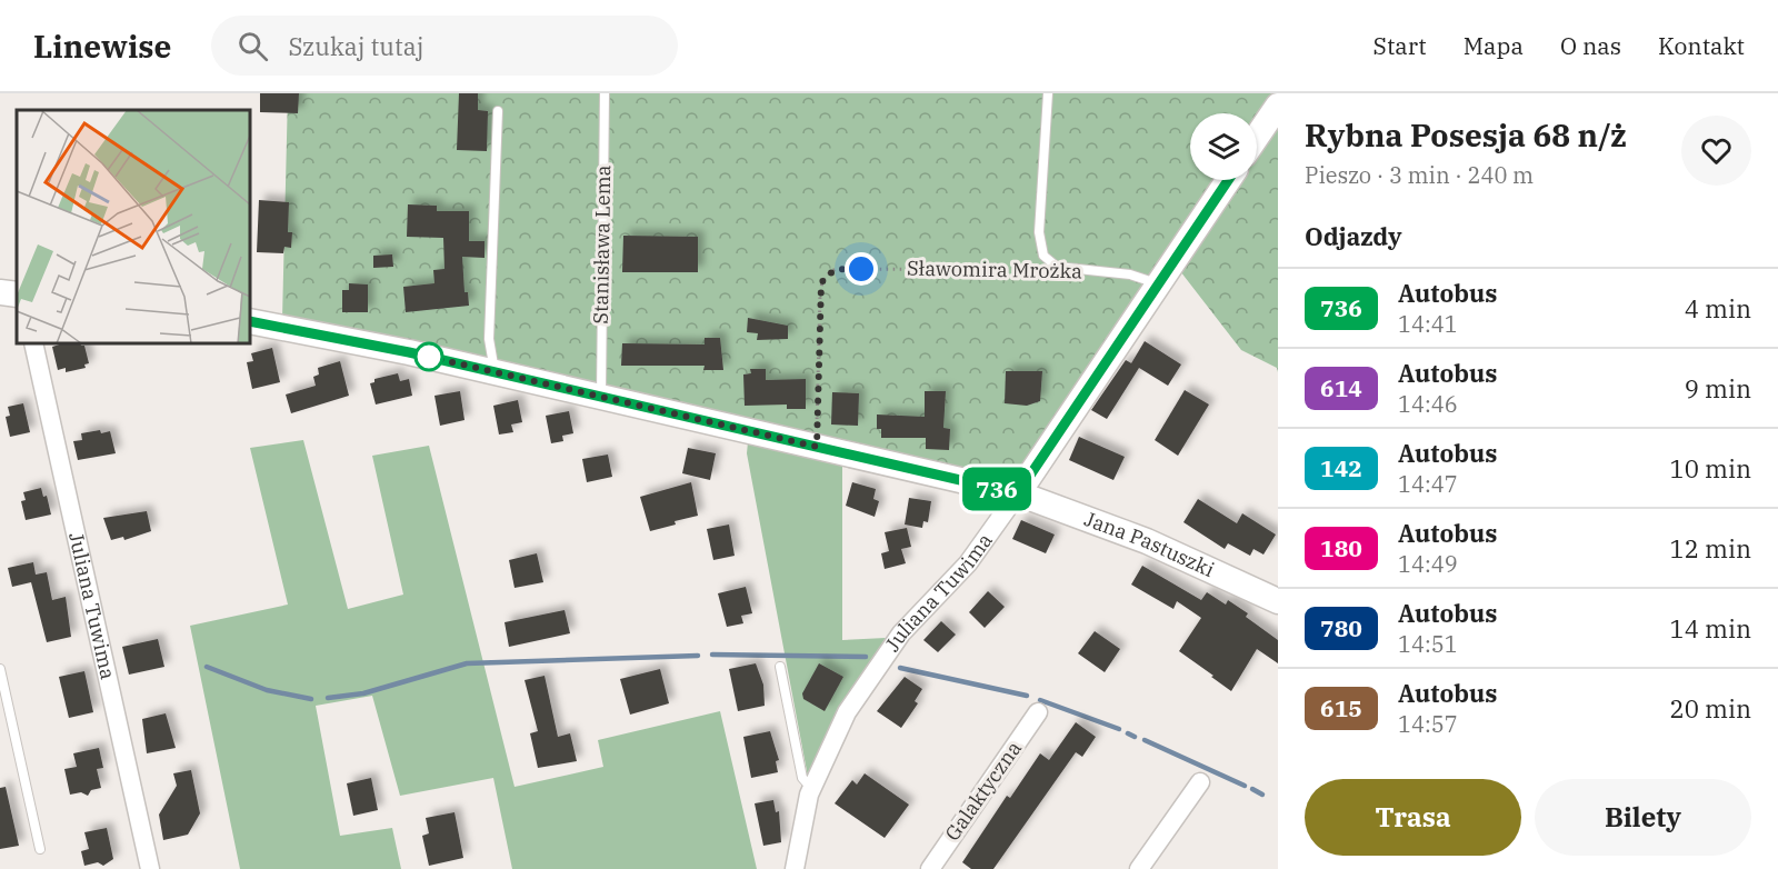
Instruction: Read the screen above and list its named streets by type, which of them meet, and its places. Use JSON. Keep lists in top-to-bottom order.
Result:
{
  "streets": {
    "street": ["Jana Pastuszki", "Juliana Tuwima", "Galaktyczna"],
    "lane": ["Stanisława Lema", "Sławomira Mrożka"]
  },
  "crossings": [
    ["Stanisława Lema", "Jana Pastuszki"],
    ["Sławomira Mrożka", "Jana Pastuszki"],
    ["Sławomira Mrożka", "Juliana Tuwima"],
    ["Jana Pastuszki", "Juliana Tuwima"]
  ],
  "lines": ["bus line 736"],
  "page": {
    "header": "Linewise",
    "search": "Szukaj tutaj",
    "nav": [
      "Start",
      "Mapa",
      "O nas",
      "Kontakt"
    ],
    "on_map": "736",
    "heading": [
      ["Rybna Posesja 68 n/ż", "Pieszo · 3 min · 240 m"],
      "Odjazdy"
    ],
    "list": [
      {
        "mark": "736",
        "name": "Autobus",
        "note": "14:41",
        "value": "4 min"
      },
      {
        "mark": "614",
        "name": "Autobus",
        "note": "14:46",
        "value": "9 min"
      },
      {
        "mark": "142",
        "name": "Autobus",
        "note": "14:47",
        "value": "10 min"
      },
      {
        "mark": "180",
        "name": "Autobus",
        "note": "14:49",
        "value": "12 min"
      },
      {
        "mark": "780",
        "name": "Autobus",
        "note": "14:51",
        "value": "14 min"
      },
      {
        "mark": "615",
        "name": "Autobus",
        "note": "14:57",
        "value": "20 min"
      }
    ],
    "buttons": ["Trasa", "Bilety"]
  }
}
